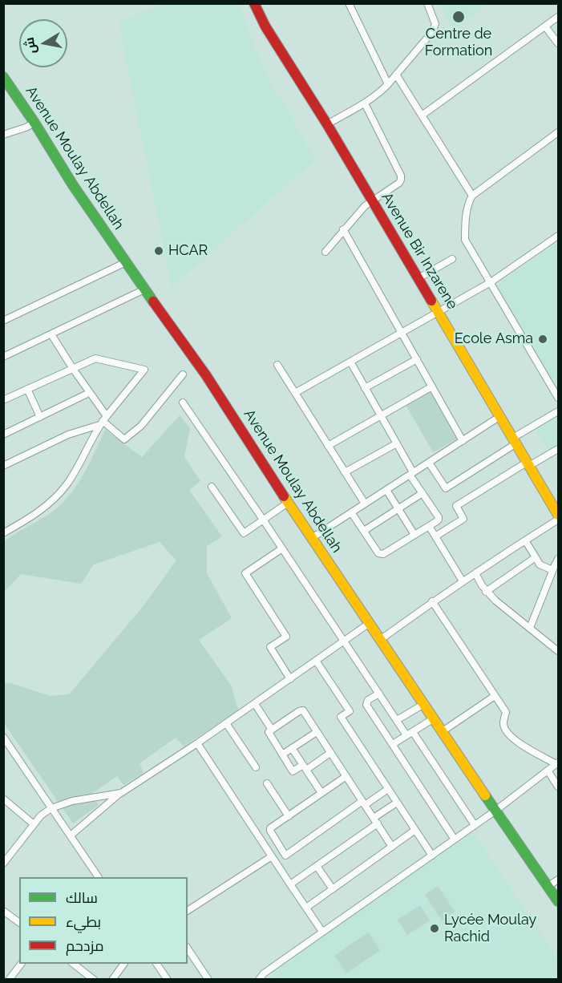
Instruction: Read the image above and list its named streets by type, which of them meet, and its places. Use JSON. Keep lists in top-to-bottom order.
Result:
{
  "streets": {
    "main road": ["Avenue Moulay Abdellah", "Avenue Bir Inzarene"]
  },
  "places": [
    "Centre de Formation",
    "HCAR",
    "Ecole Asma",
    "Lycée Moulay Rachid"
  ],
  "legend": ["سالك", "بطيء", "مزدحم"],
  "north": "left"
}
